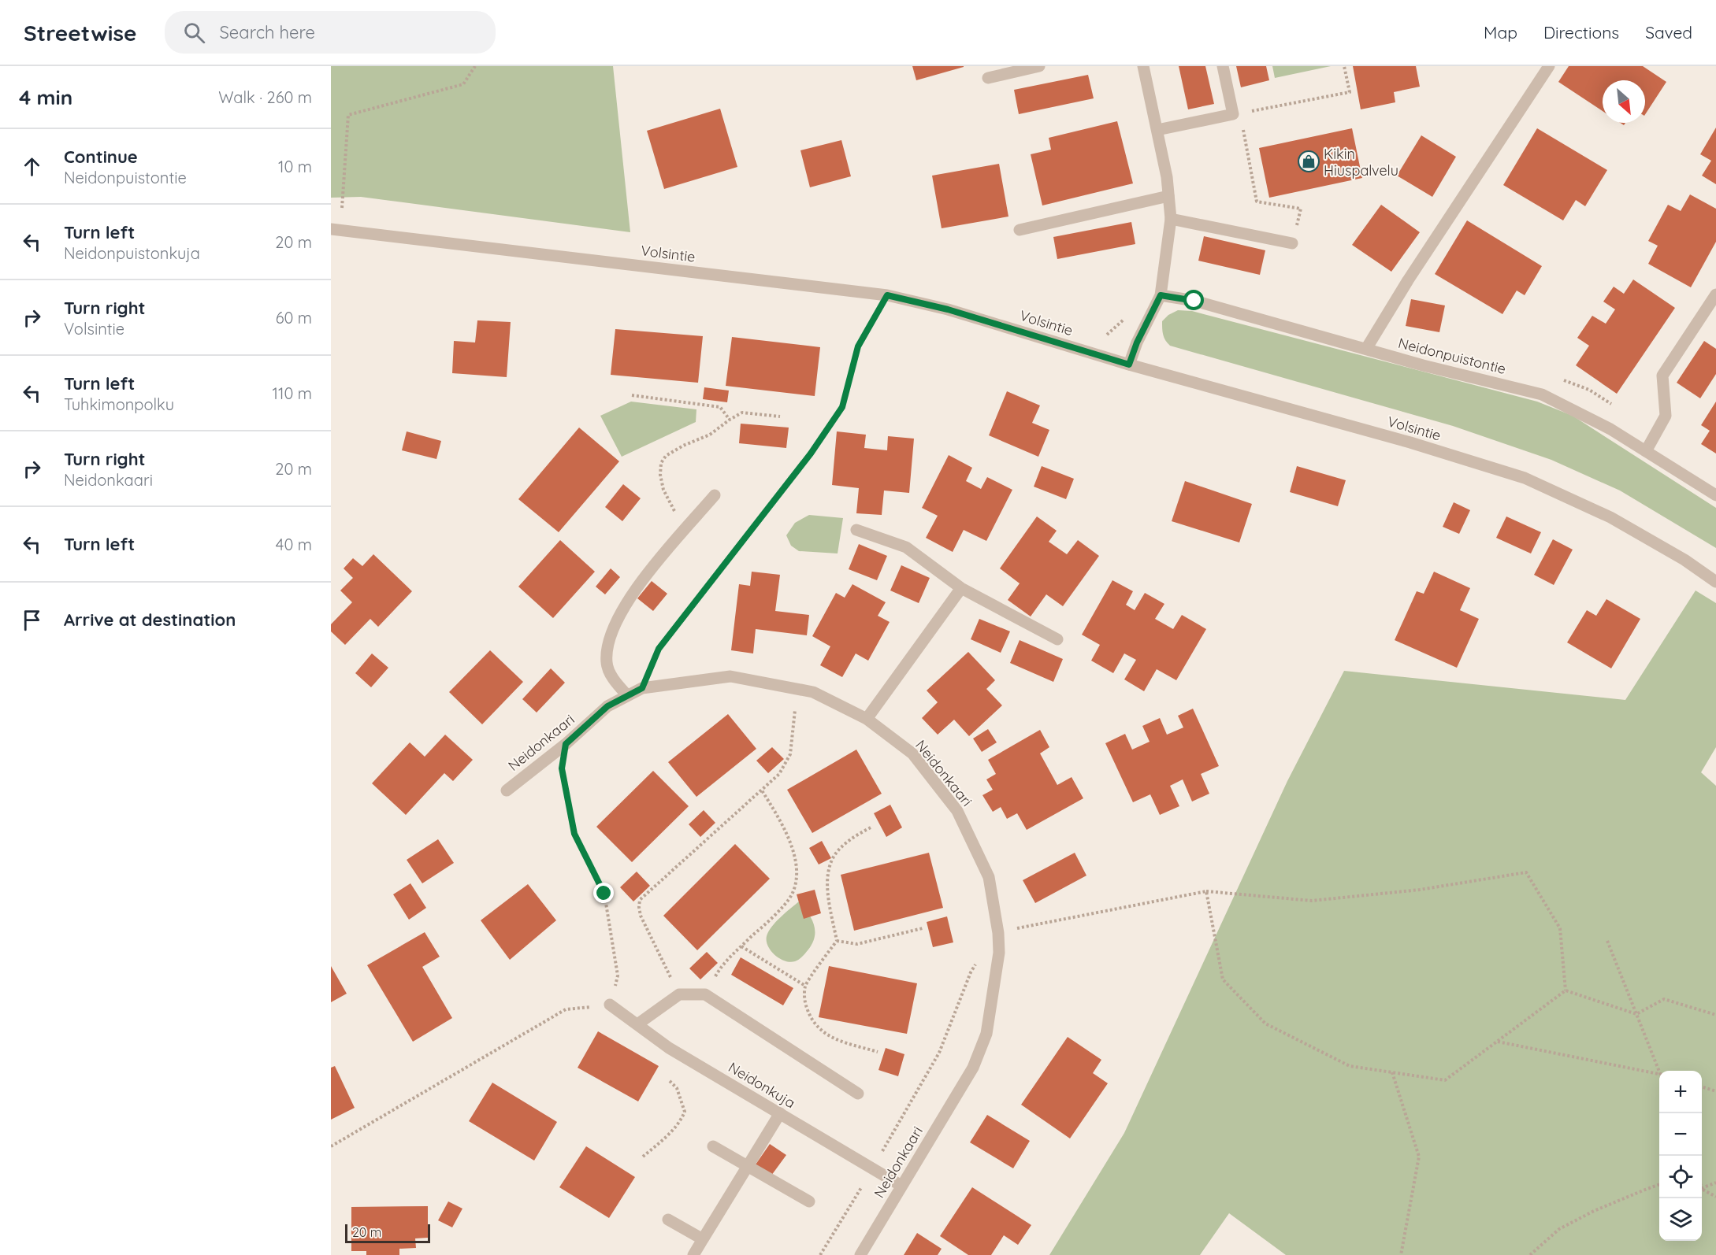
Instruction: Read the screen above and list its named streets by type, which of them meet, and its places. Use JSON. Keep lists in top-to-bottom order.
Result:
{
  "streets": {
    "street": [
      "Volsintie",
      "Neidonpuistontie",
      "Neidonkaari",
      "Neidonkuja"
    ]
  },
  "crossings": [
    ["Neidonkaari", "Neidonkuja"]
  ],
  "places": {
    "shop": ["Kikin Hiuspalvelu"]
  },
  "scale_bar": "20 m",
  "north": "bottom right",
  "page": {
    "header": "Streetwise",
    "search": "Search here",
    "nav": ["Map", "Directions", "Saved"],
    "heading": ["4 min", "Walk · 260 m"],
    "list": [
      ["Continue", "Neidonpuistontie", "10 m"],
      ["Turn left", "Neidonpuistonkuja", "20 m"],
      ["Turn right", "Volsintie", "60 m"],
      ["Turn left", "Tuhkimonpolku", "110 m"],
      ["Turn right", "Neidonkaari", "20 m"],
      ["Turn left", "40 m"],
      "Arrive at destination"
    ],
    "map_buttons": ["+", "−"],
    "scale": "20 m"
  }
}
